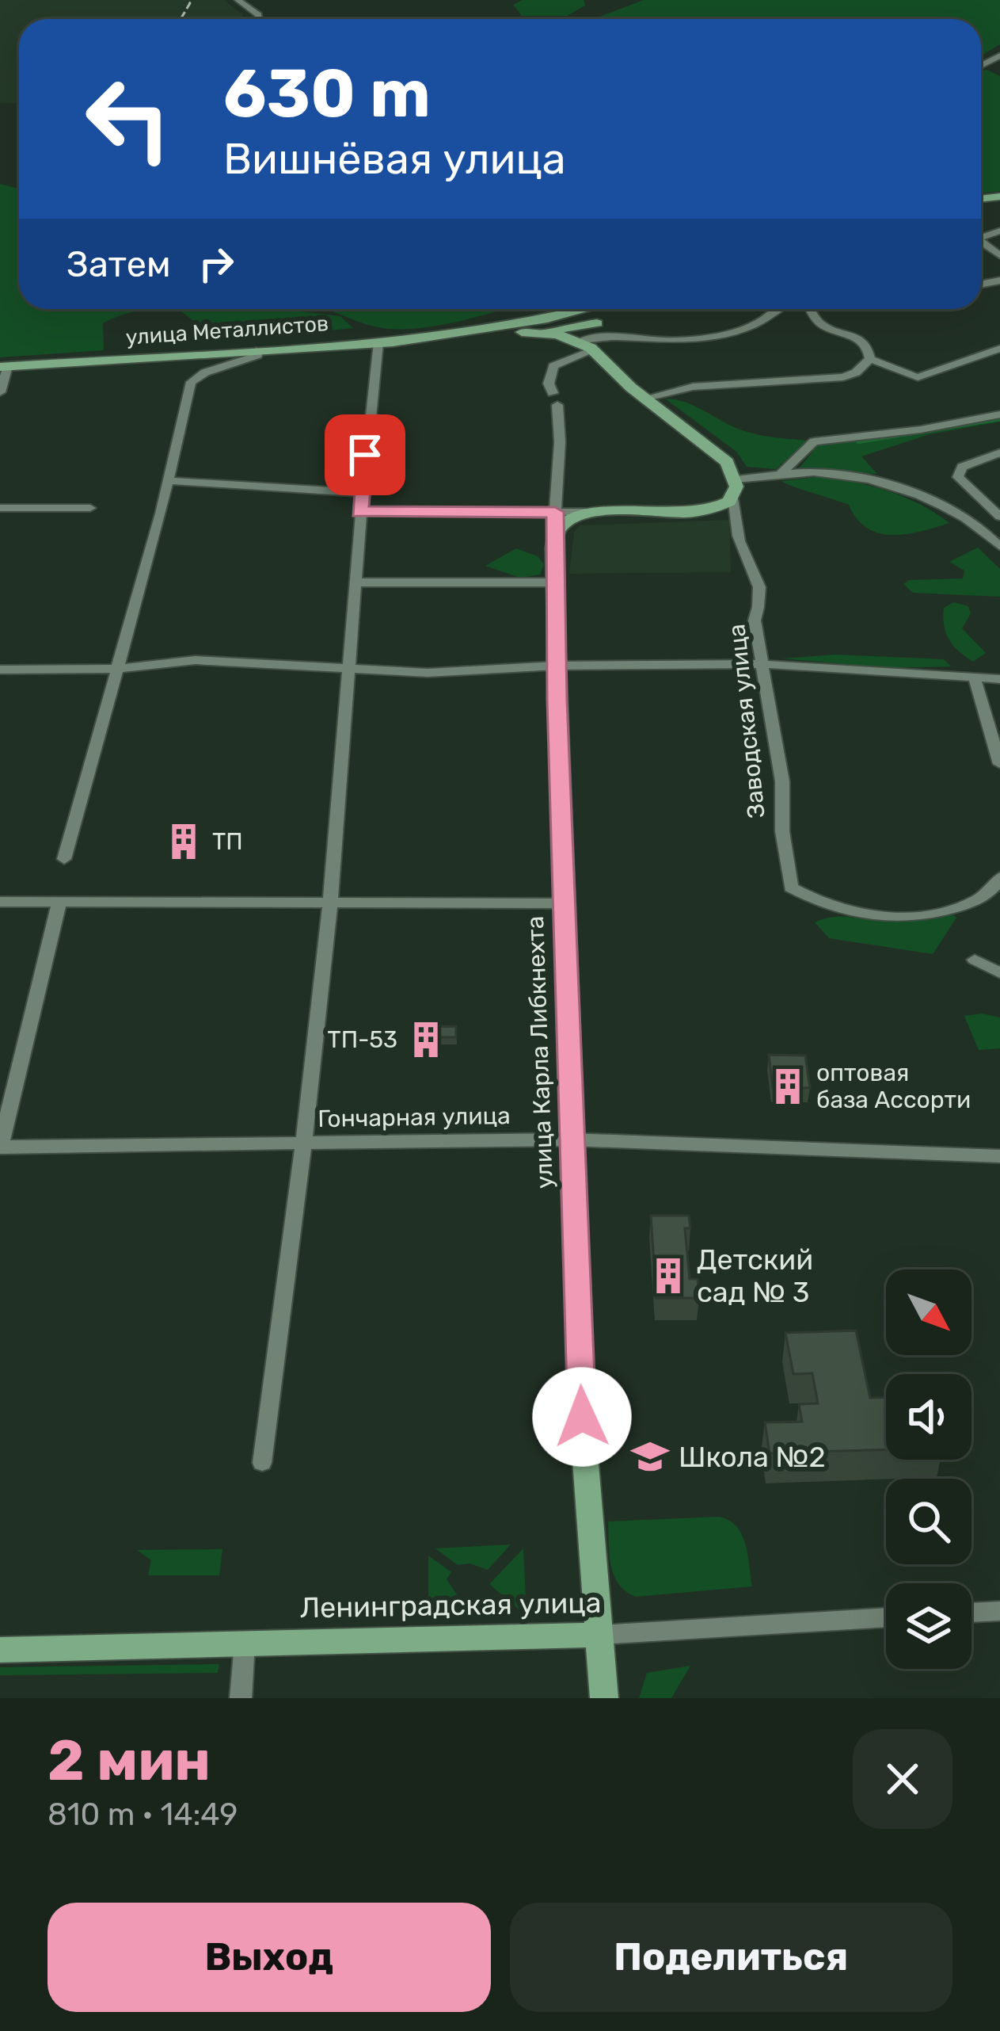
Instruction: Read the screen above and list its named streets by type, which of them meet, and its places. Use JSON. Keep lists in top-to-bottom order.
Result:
{
  "streets": {
    "main road": ["улица Металлистов", "улица Карла Либкнехта", "Ленинградская улица"],
    "street": ["Заводская улица", "Гончарная улица"]
  },
  "crossings": [
    ["улица Карла Либкнехта", "Гончарная улица"],
    ["улица Карла Либкнехта", "Ленинградская улица"]
  ],
  "places": {
    "building": [
      "ТП",
      "ТП-53",
      "оптовая база Ассорти",
      "Детский сад № 3"
    ],
    "school or university": ["Школа №2"]
  },
  "north": "bottom right",
  "page": {
    "turn": ["630 m", "Вишнёвая улица"],
    "then": "Затем",
    "heading": ["2 мин", "810 m · 14:49"],
    "buttons": ["Выход", "Поделиться"]
  }
}
